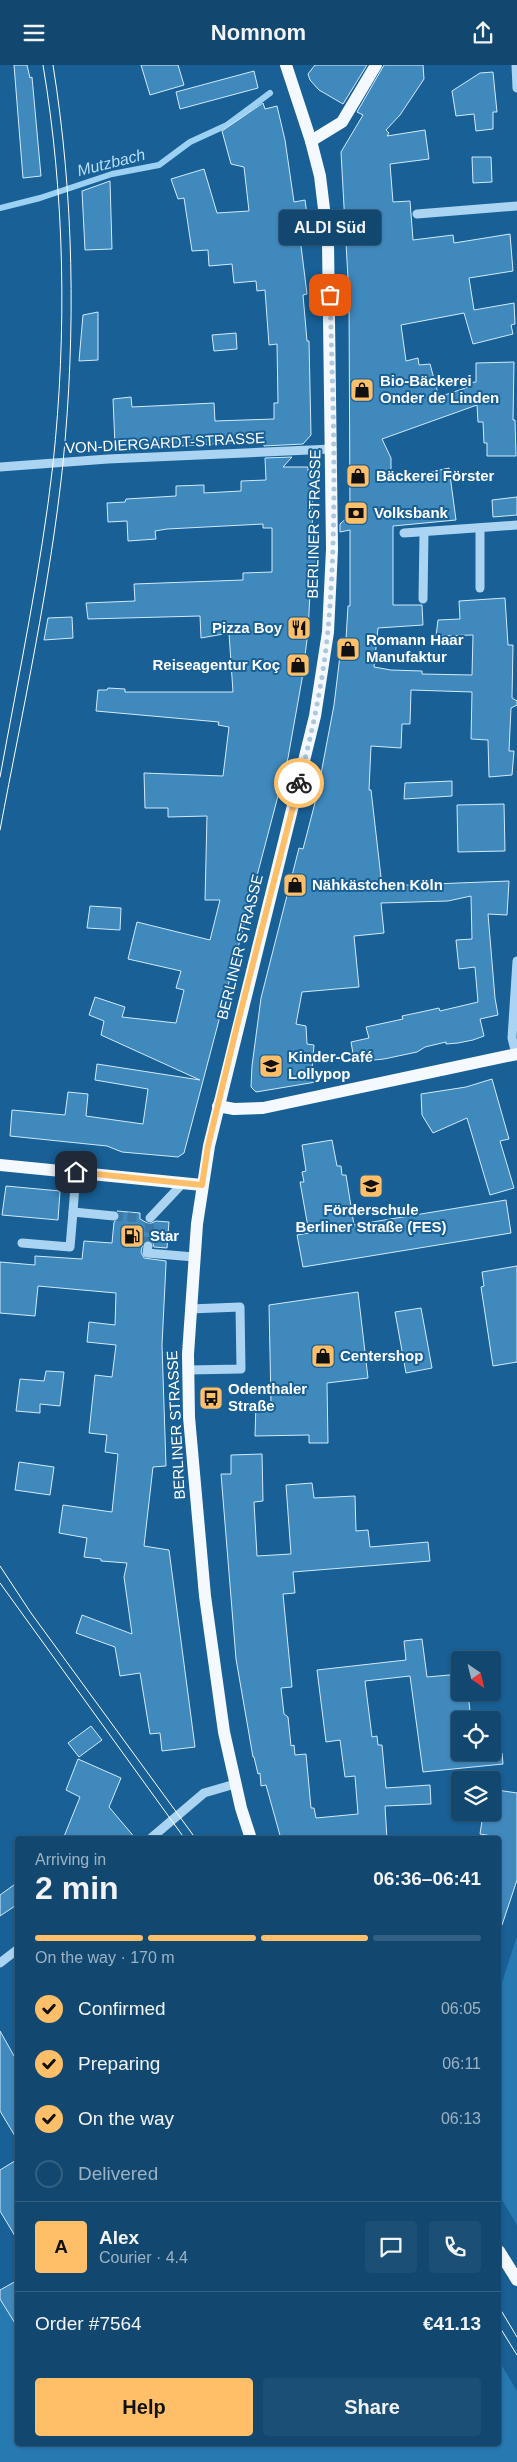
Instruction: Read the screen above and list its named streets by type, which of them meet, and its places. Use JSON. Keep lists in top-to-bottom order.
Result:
{
  "streets": {
    "main road": ["BERLINER STRASSE"],
    "street": ["VON-DIERGARDT-STRASSE"]
  },
  "crossings": [
    ["VON-DIERGARDT-STRASSE", "BERLINER STRASSE"]
  ],
  "water": ["Mutzbach"],
  "places": {
    "other": ["ALDI Süd"],
    "shop": [
      "Bio-Bäckerei Onder de Linden",
      "Bäckerei Förster",
      "Romann Haar Manufaktur",
      "Reiseagentur Koç",
      "Nähkästchen Köln",
      "Centershop"
    ],
    "bank": ["Volksbank"],
    "restaurant": ["Pizza Boy"],
    "school or university": ["Kinder-Café Lollypop", "Förderschule Berliner Straße (FES)"],
    "fuel station": ["Star"],
    "bus stop": ["Odenthaler Straße"]
  },
  "north": "bottom right",
  "page": {
    "header": "Nomnom",
    "bubble": "ALDI Süd",
    "heading": ["2 min", "Arriving in", "06:36–06:41"],
    "panel": [
      "Alex",
      "Courier · 4.4",
      "Order #7564",
      "€41.13"
    ],
    "bar": "On the way · 170 m",
    "list": [
      ["Confirmed", "06:05"],
      ["Preparing", "06:11"],
      ["On the way", "06:13"],
      "Delivered"
    ],
    "round": "A",
    "buttons": ["Help", "Share"]
  }
}
